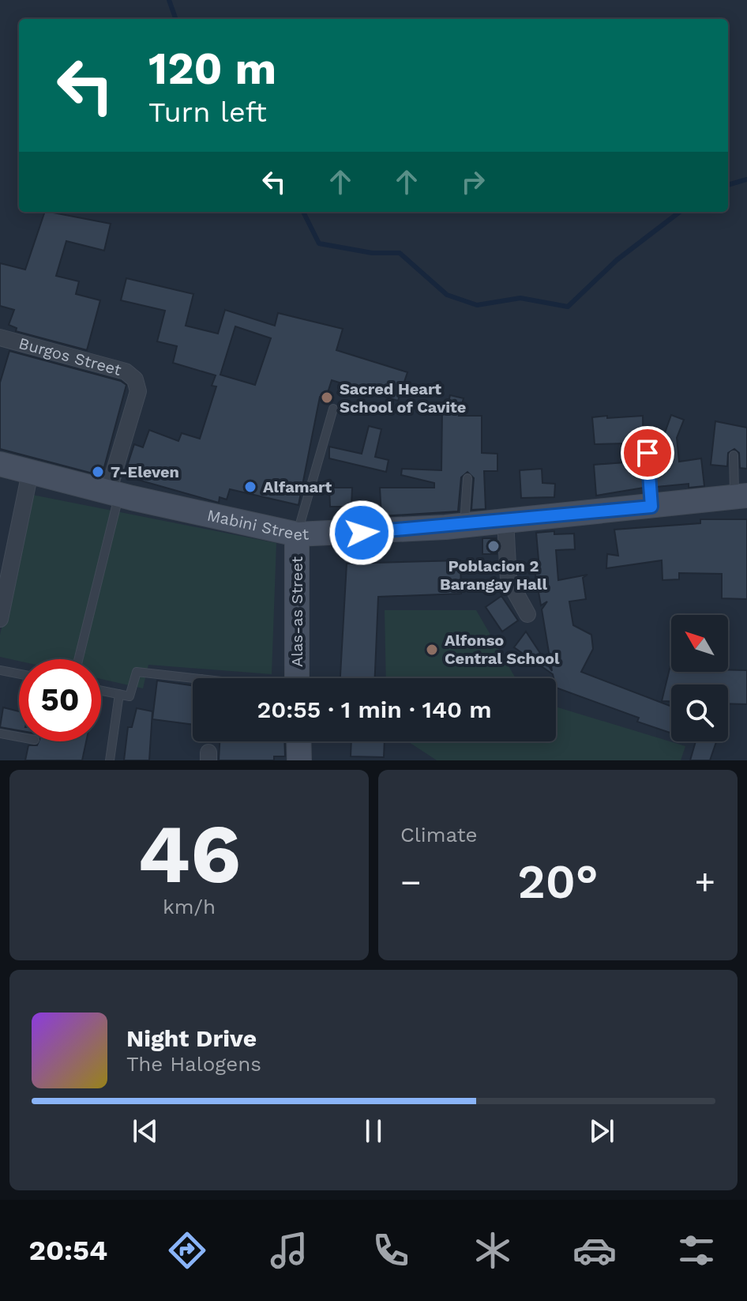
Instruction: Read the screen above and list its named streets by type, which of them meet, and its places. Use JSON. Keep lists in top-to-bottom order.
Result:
{
  "streets": {
    "main road": ["Mabini Street", "Alas-as Street"],
    "street": ["Burgos Street"]
  },
  "crossings": [
    ["Burgos Street", "Mabini Street"],
    ["Mabini Street", "Alas-as Street"]
  ],
  "places": [
    "Sacred Heart School of Cavite",
    "7-Eleven",
    "Alfamart",
    "Poblacion 2 Barangay Hall",
    "Alfonso Central School"
  ],
  "north": "top left",
  "page": {
    "turn": ["120 m", "Turn left"],
    "limit": "50",
    "trip": "20:55 · 1 min · 140 m",
    "tile": [
      ["46", "km/h"],
      "Climate"
    ],
    "heat": ["−", "20°", "+"],
    "song": ["Night Drive", "The Halogens"],
    "tabs": "20:54"
  }
}
